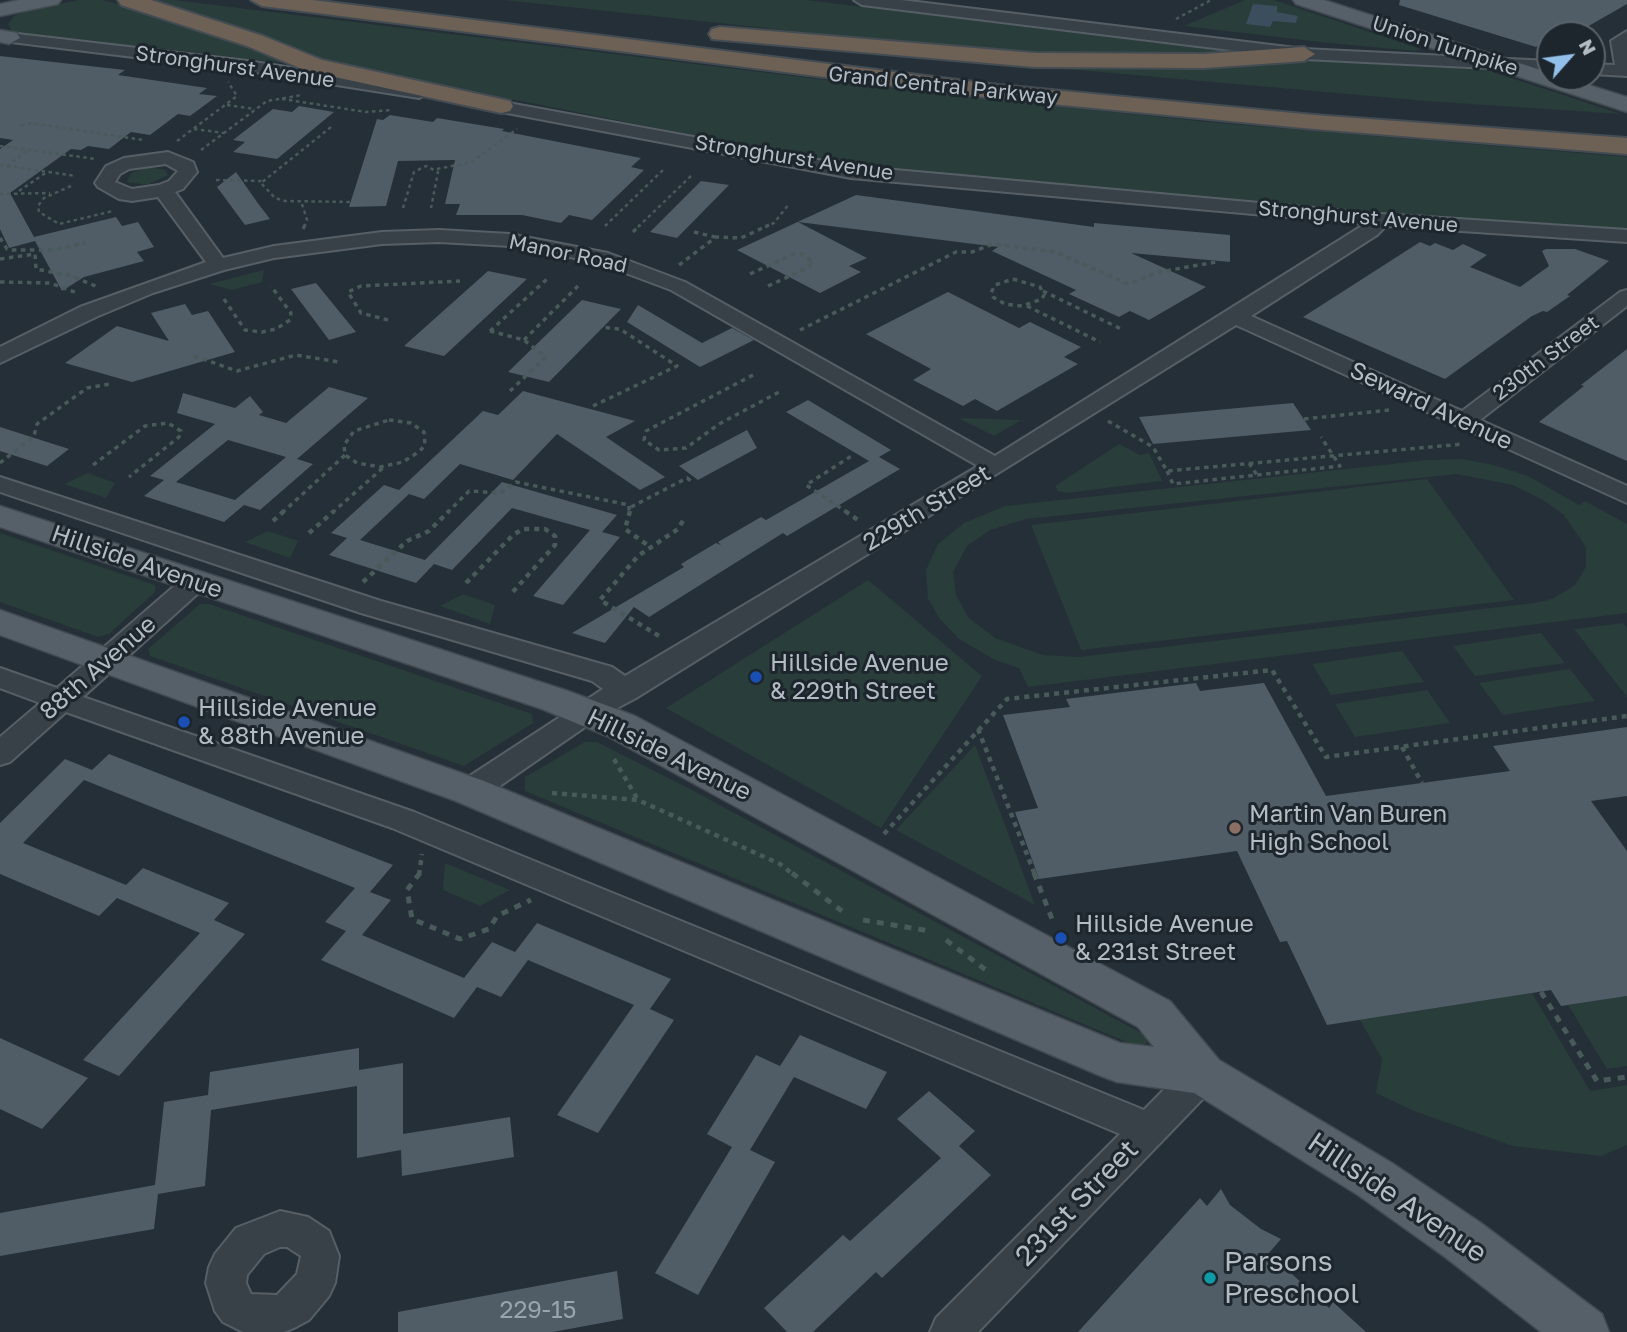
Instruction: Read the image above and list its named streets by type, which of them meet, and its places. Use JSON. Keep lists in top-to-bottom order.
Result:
{
  "streets": {
    "highway": ["Grand Central Parkway"],
    "main road": ["Union Turnpike", "Hillside Avenue"],
    "street": [
      "Stronghurst Avenue",
      "Manor Road",
      "230th Street",
      "Seward Avenue",
      "229th Street",
      "88th Avenue",
      "231st Street"
    ]
  },
  "crossings": [
    ["Stronghurst Avenue", "229th Street"],
    ["Manor Road", "229th Street"],
    ["230th Street", "Seward Avenue"],
    ["Seward Avenue", "229th Street"],
    ["229th Street", "Hillside Avenue"],
    ["Hillside Avenue", "88th Avenue"],
    ["Hillside Avenue", "231st Street"]
  ],
  "places": [
    "Hillside Avenue & 229th Street",
    "Hillside Avenue & 88th Avenue",
    "Martin Van Buren High School",
    "Hillside Avenue & 231st Street",
    "Parsons Preschool"
  ],
  "house_numbers": ["229-15"],
  "north": "top right"
}
